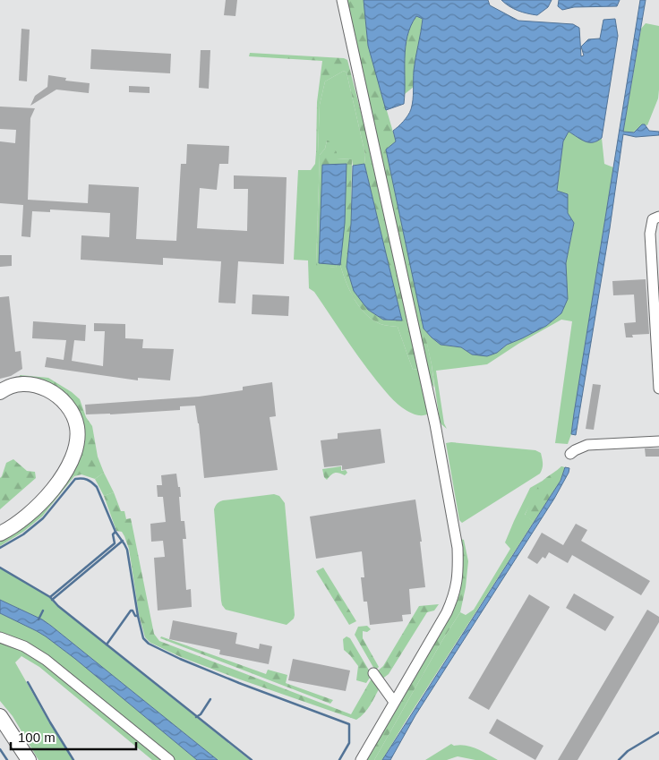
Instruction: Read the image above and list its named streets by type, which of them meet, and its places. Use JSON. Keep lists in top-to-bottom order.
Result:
{
  "scale_bar": "100 m"
}
